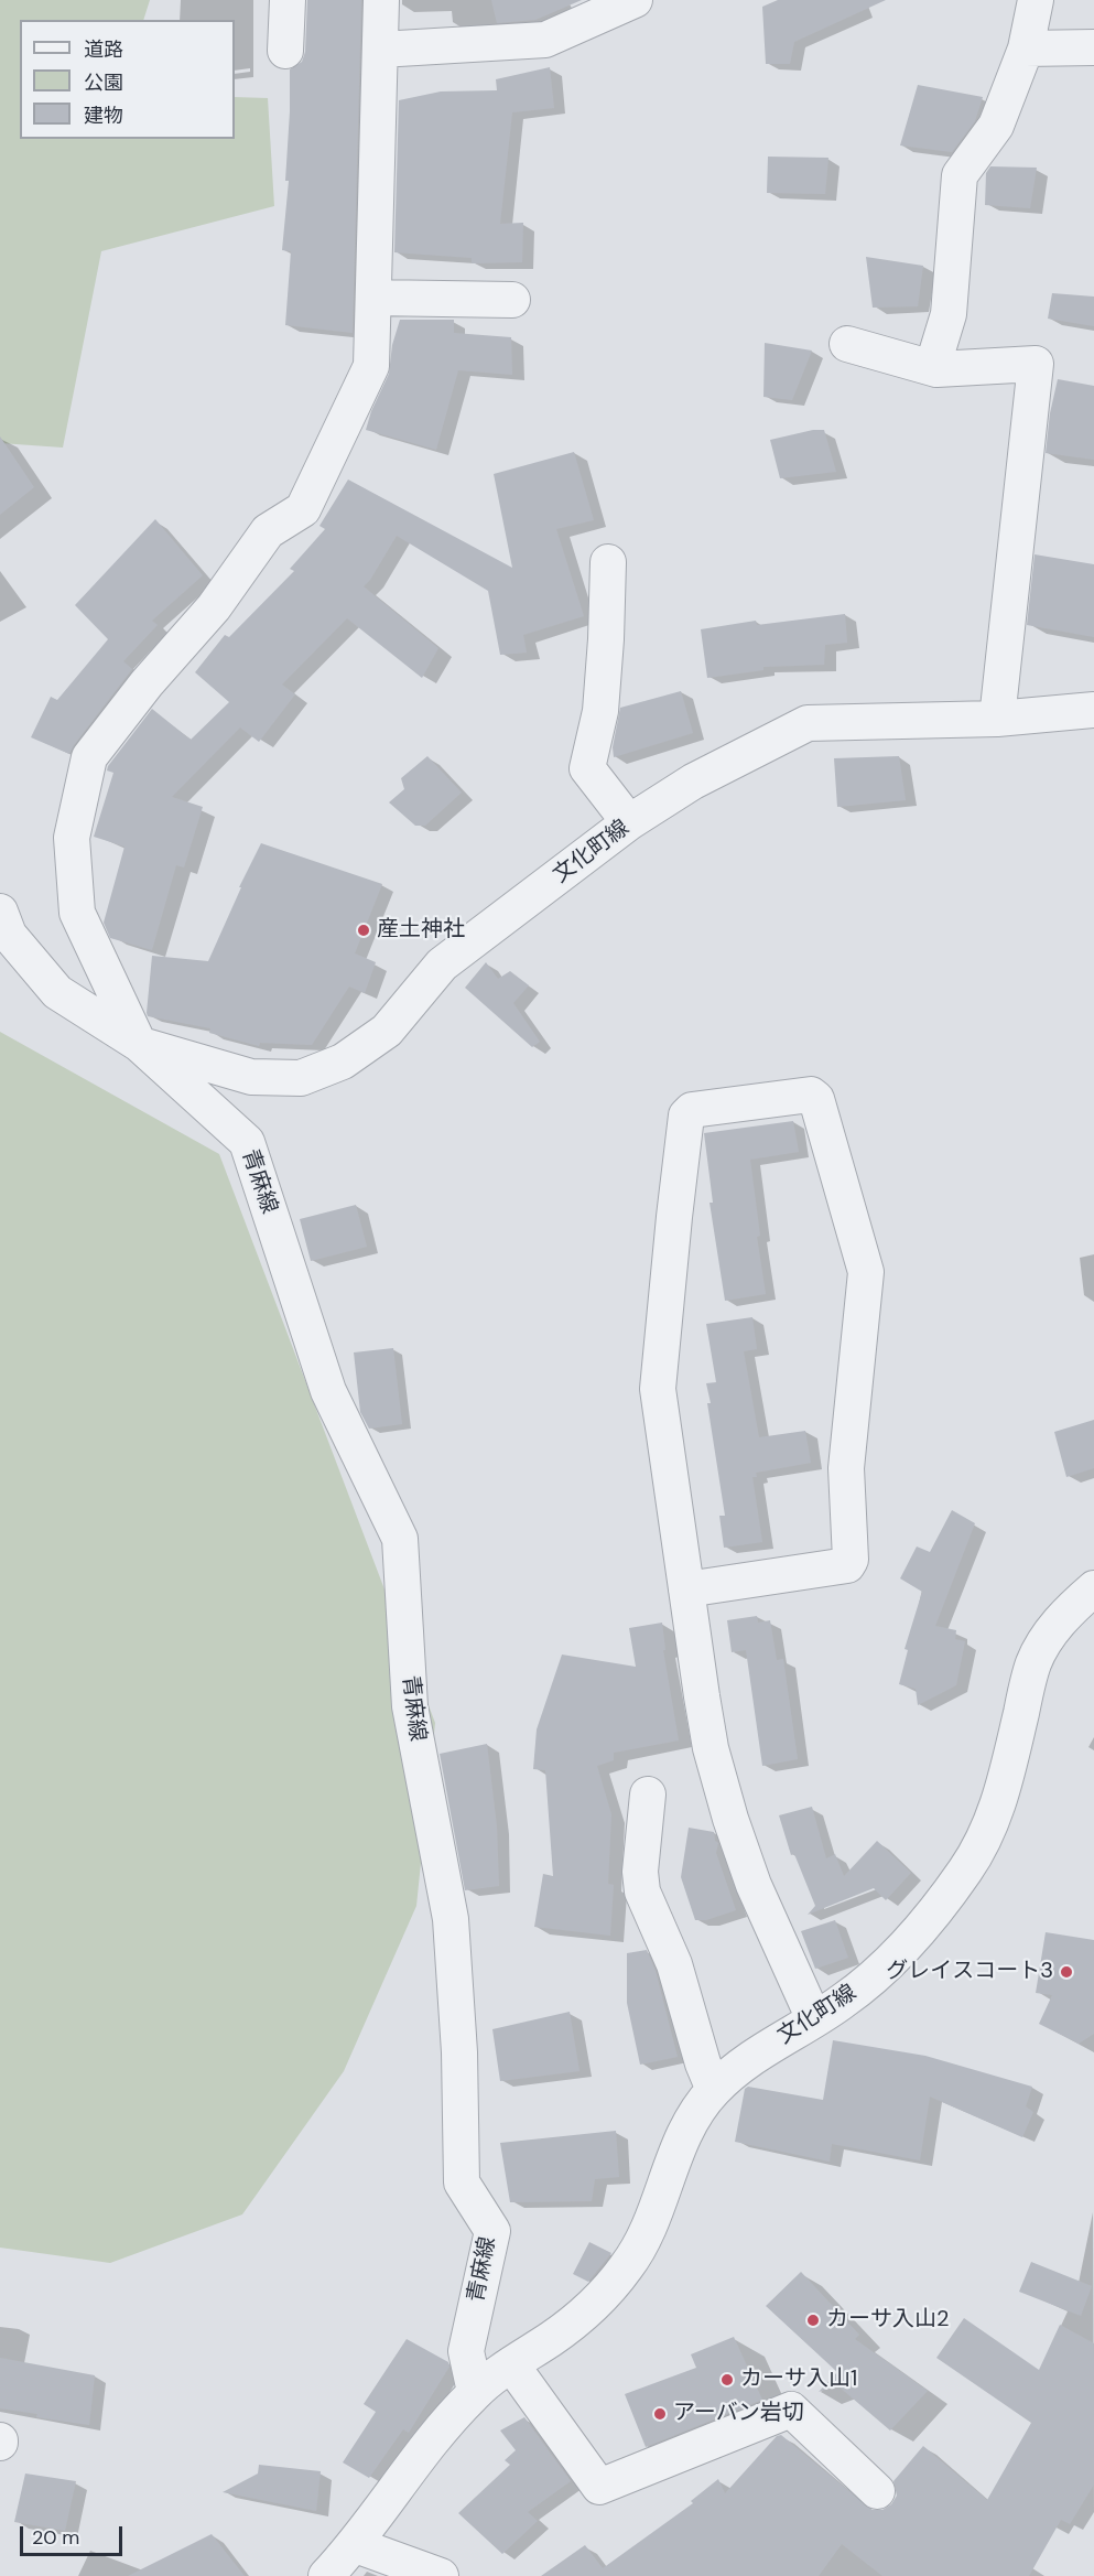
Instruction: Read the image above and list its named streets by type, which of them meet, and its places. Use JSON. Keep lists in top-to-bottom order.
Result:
{
  "streets": {
    "street": ["文化町線", "青麻線"]
  },
  "crossings": [
    ["文化町線", "青麻線"]
  ],
  "places": [
    "産土神社",
    "グレイスコート3",
    "カーサ入山2",
    "カーサ入山1",
    "アーバン岩切"
  ],
  "legend": ["道路", "公園", "建物"],
  "scale_bar": "20 m"
}
